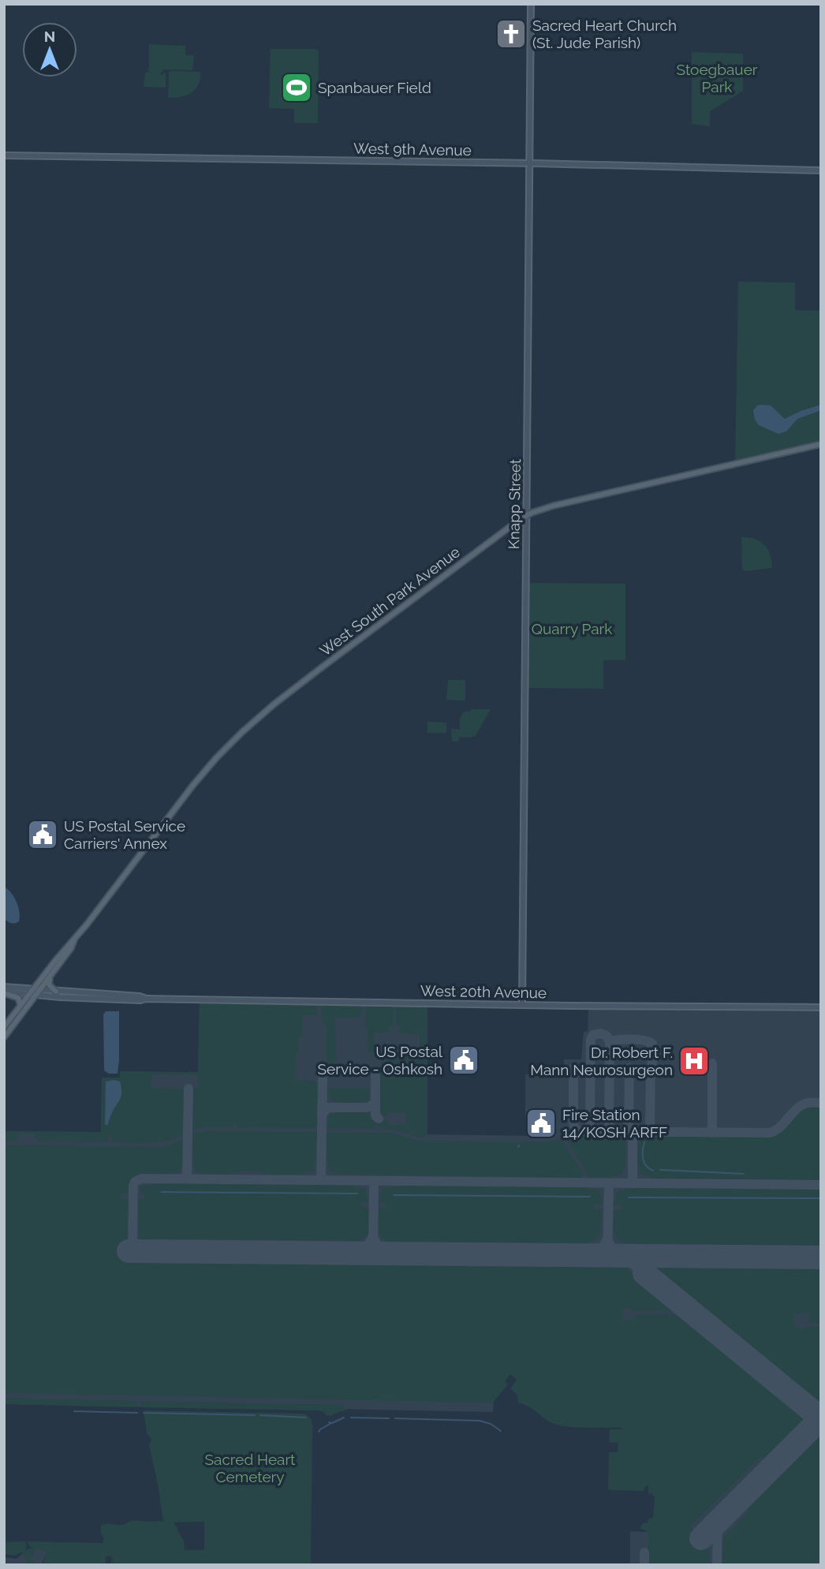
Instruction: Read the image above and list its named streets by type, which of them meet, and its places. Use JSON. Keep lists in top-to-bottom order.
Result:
{
  "streets": {
    "main road": [
      "West 9th Avenue",
      "Knapp Street",
      "West South Park Avenue",
      "West 20th Avenue"
    ]
  },
  "crossings": [
    ["West 9th Avenue", "Knapp Street"],
    ["Knapp Street", "West South Park Avenue"],
    ["Knapp Street", "West 20th Avenue"],
    ["West South Park Avenue", "West 20th Avenue"]
  ],
  "parks": ["Stoegbauer Park", "Quarry Park", "Sacred Heart Cemetery"],
  "places": {
    "church": ["Sacred Heart Church (St. Jude Parish)"],
    "sports": ["Spanbauer Field"],
    "public building": ["US Postal Service Carriers' Annex", "US Postal Service - Oshkosh", "Fire Station 14/KOSH ARFF"],
    "hospital": ["Dr. Robert F. Mann Neurosurgeon"]
  },
  "north": "top"
}
